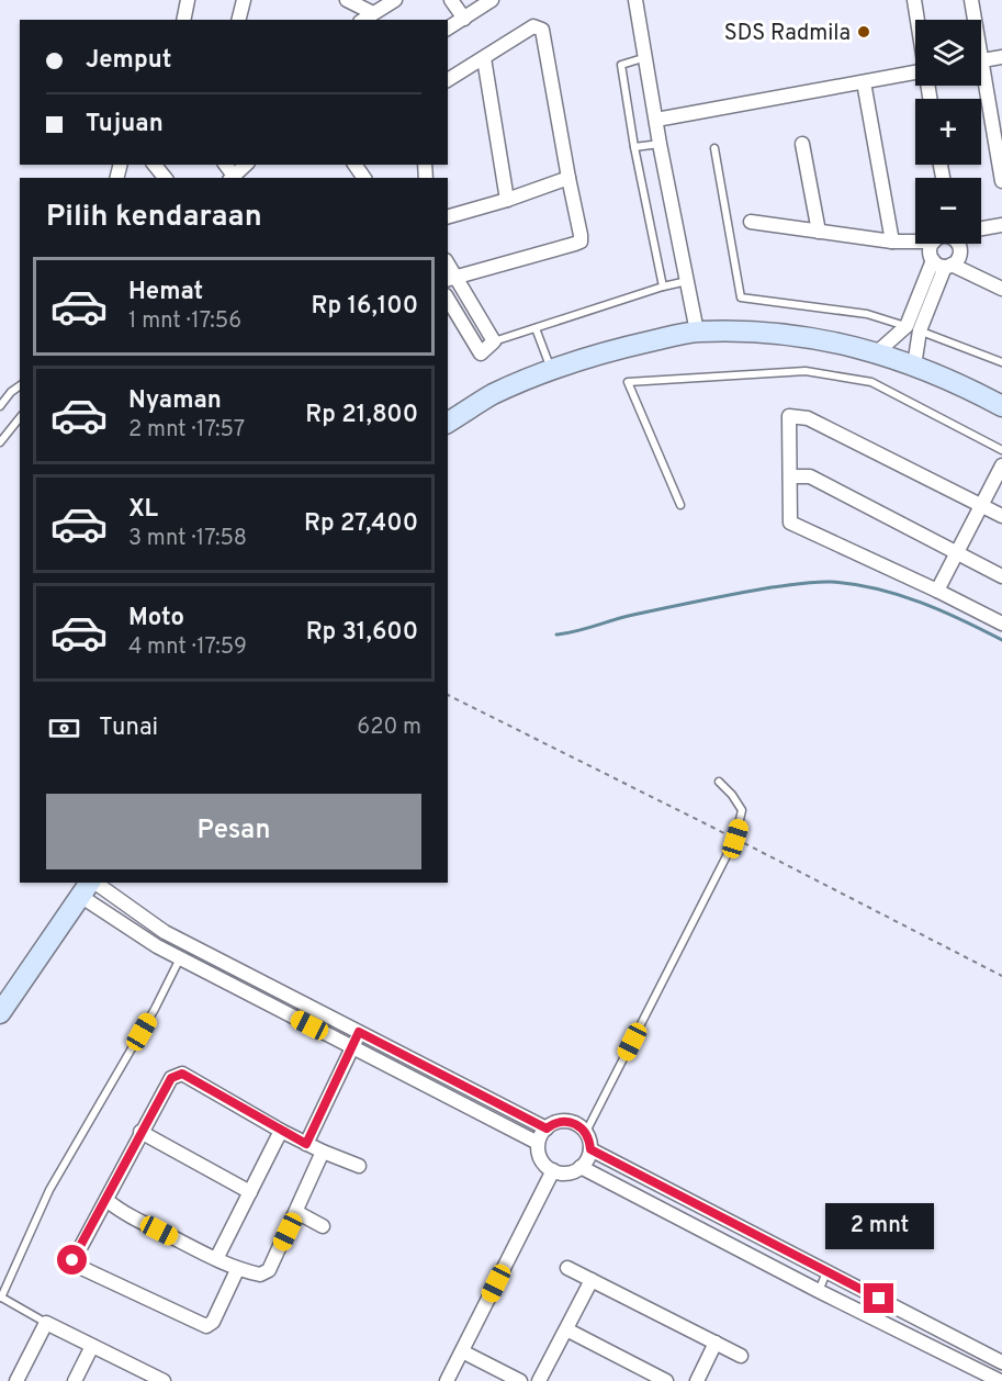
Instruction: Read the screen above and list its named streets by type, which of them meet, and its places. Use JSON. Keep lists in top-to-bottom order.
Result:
{
  "places": ["SDS Radmila"],
  "page": {
    "map_buttons": ["+", "−"],
    "banner": ["Jemput", "Tujuan"],
    "heading": "Pilih kendaraan",
    "list": [
      {
        "name": "Hemat",
        "note": "1 mnt · 17:56",
        "value": "Rp 16,100"
      },
      {
        "name": "Nyaman",
        "note": "2 mnt · 17:57",
        "value": "Rp 21,800"
      },
      {
        "name": "XL",
        "note": "3 mnt · 17:58",
        "value": "Rp 27,400"
      },
      {
        "name": "Moto",
        "note": "4 mnt · 17:59",
        "value": "Rp 31,600"
      }
    ],
    "pay": ["Tunai", "620 m"],
    "buttons": "Pesan",
    "bubble": "2 mnt"
  }
}
